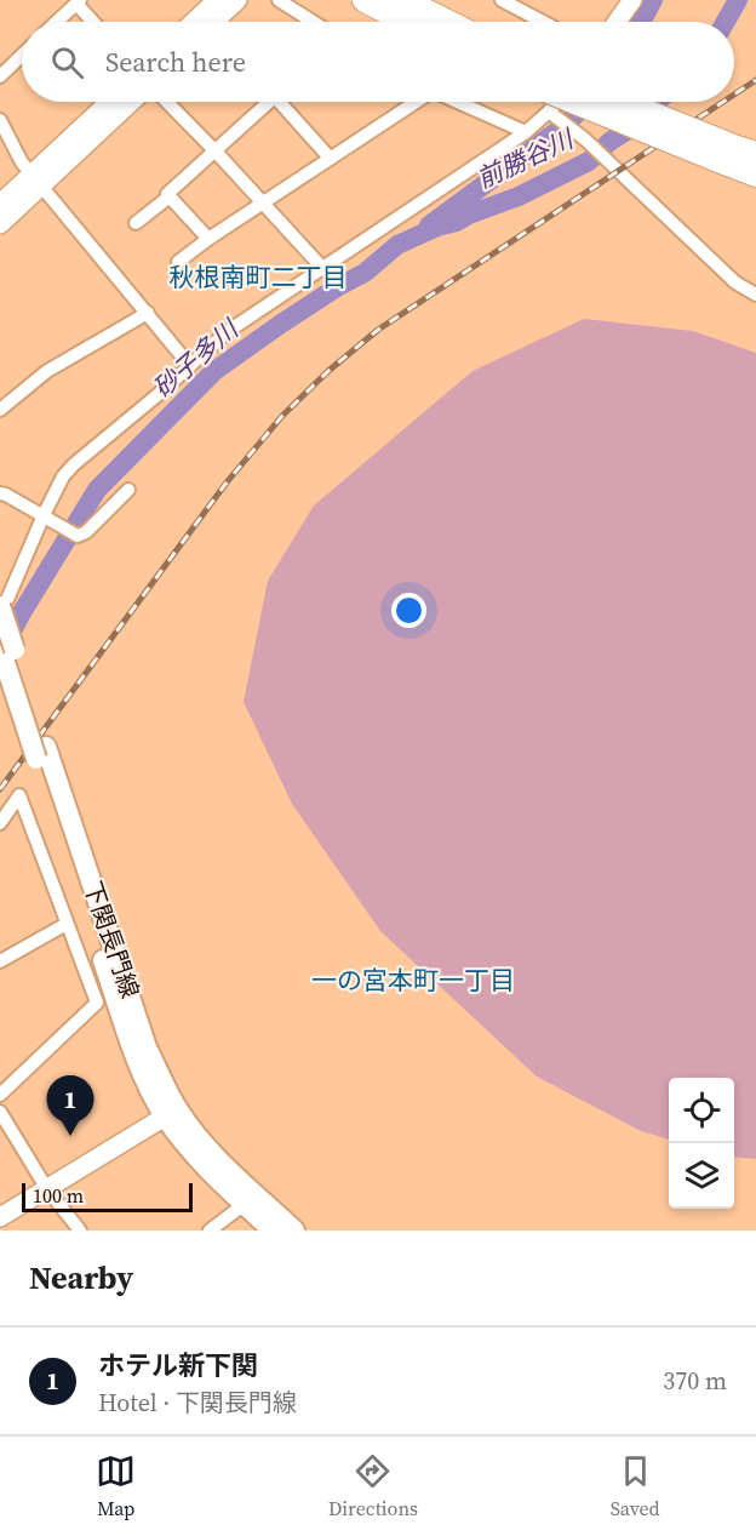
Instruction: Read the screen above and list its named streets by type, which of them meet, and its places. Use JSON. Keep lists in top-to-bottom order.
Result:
{
  "streets": {
    "main road": ["下関長門線"]
  },
  "districts": ["秋根南町二丁目", "一の宮本町一丁目"],
  "water": ["前勝谷川", "砂子多川"],
  "scale_bar": "100 m",
  "page": {
    "search": "Search here",
    "pins": "1",
    "scale": "100 m",
    "heading": "Nearby",
    "list": [
      {
        "mark": "1",
        "name": "ホテル新下関",
        "note": "Hotel · 下関長門線",
        "value": "370 m"
      }
    ],
    "nav": ["Map", "Directions", "Saved"]
  }
}
